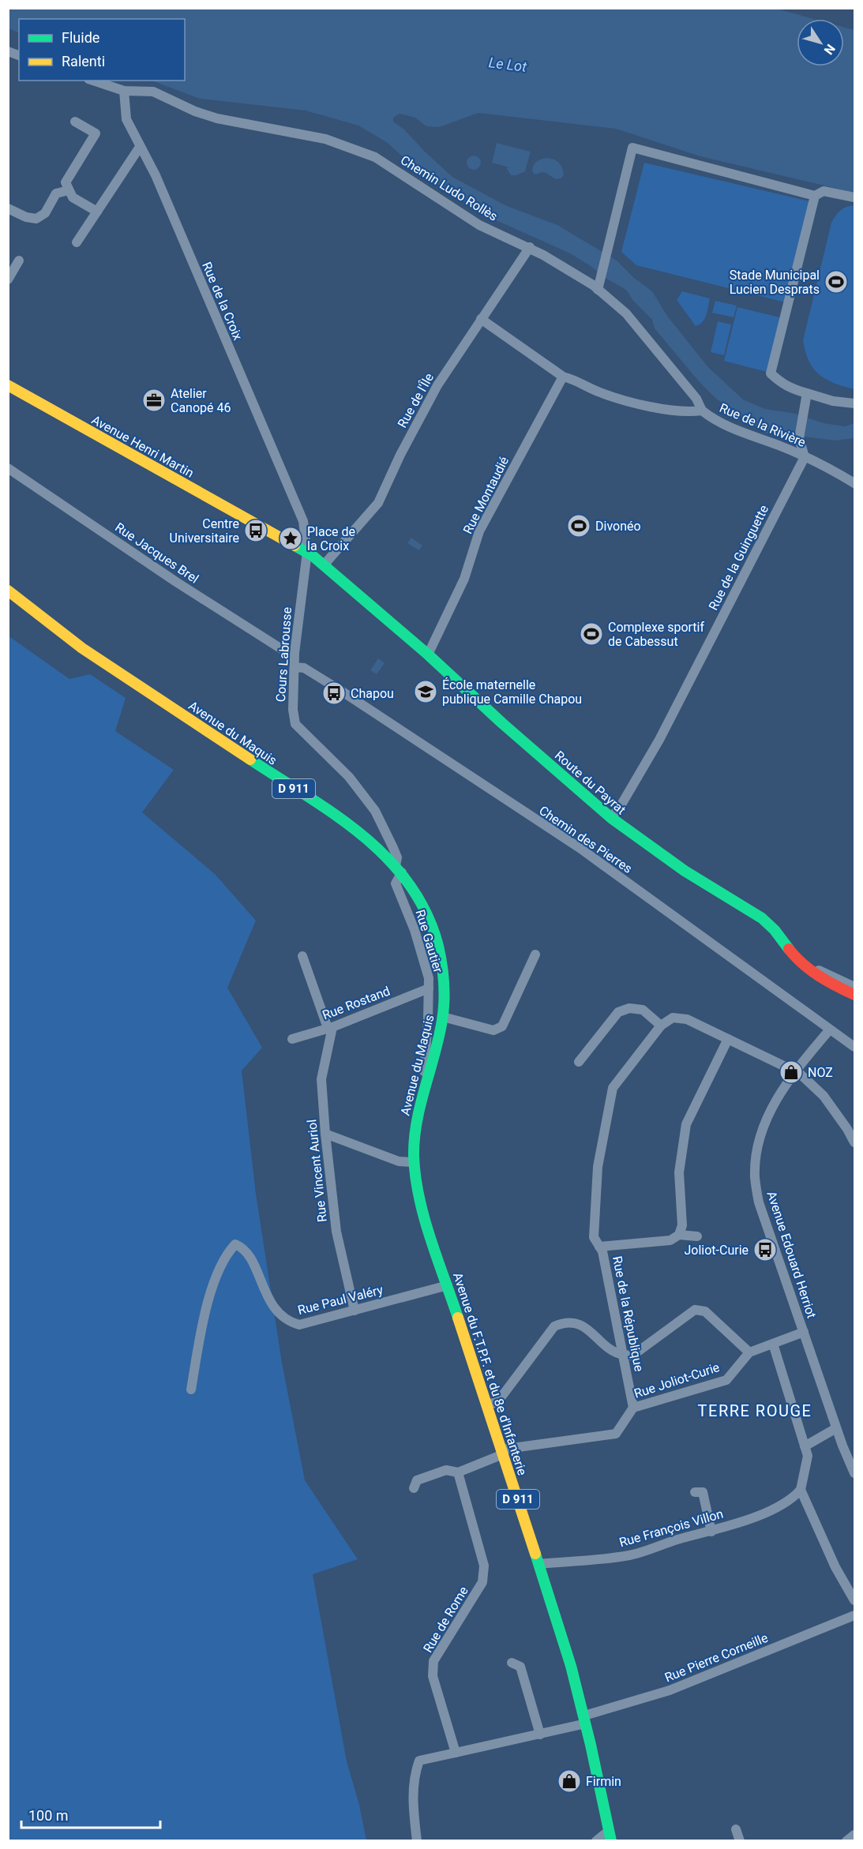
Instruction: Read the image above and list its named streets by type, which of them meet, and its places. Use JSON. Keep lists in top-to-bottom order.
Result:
{
  "streets": {
    "main road": [
      "Avenue Henri Martin",
      "Avenue du Maquis",
      "Route du Payrat",
      "D 911",
      "Avenue du F.T.P.F. et du 8e d'Infanterie"
    ],
    "street": [
      "Chemin Ludo Rollès",
      "Rue de la Croix",
      "Rue de l'Île",
      "Rue de la Rivière",
      "Rue Montaudié",
      "Rue Jacques Brel",
      "Rue de la Guinguette",
      "Cours Labrousse",
      "Chemin des Pierres",
      "Rue Gautier",
      "Rue Rostand",
      "Rue Vincent Auriol",
      "Avenue Edouard Herriot",
      "Rue Paul Valéry",
      "Rue de la République",
      "Rue Joliot-Curie",
      "Rue François Villon",
      "Rue de Rome",
      "Rue Pierre Corneille"
    ]
  },
  "crossings": [
    ["Chemin Ludo Rollès", "Rue de la Croix"],
    ["Chemin Ludo Rollès", "Rue de l'Île"],
    ["Chemin Ludo Rollès", "Rue de la Rivière"],
    ["Rue de la Croix", "Avenue Henri Martin"],
    ["Rue de la Croix", "Cours Labrousse"],
    ["Rue de l'Île", "Rue de la Rivière"],
    ["Rue de l'Île", "Route du Payrat"],
    ["Rue de la Rivière", "Rue Montaudié"],
    ["Rue de la Rivière", "Rue de la Guinguette"],
    ["Avenue Henri Martin", "Cours Labrousse"],
    ["Rue Montaudié", "Route du Payrat"],
    ["Rue Jacques Brel", "Cours Labrousse"],
    ["Rue de la Guinguette", "Route du Payrat"],
    ["Cours Labrousse", "Avenue du Maquis"],
    ["Cours Labrousse", "Chemin des Pierres"],
    ["Cours Labrousse", "Rue Gautier"],
    ["Avenue du Maquis", "Rue Gautier"],
    ["Avenue du Maquis", "Avenue du F.T.P.F. et du 8e d'Infanterie"],
    ["Chemin des Pierres", "Avenue Edouard Herriot"],
    ["Rue Gautier", "Rue Rostand"],
    ["Rue Rostand", "Rue Vincent Auriol"],
    ["Rue Vincent Auriol", "Rue Paul Valéry"],
    ["Rue Paul Valéry", "Avenue du F.T.P.F. et du 8e d'Infanterie"],
    ["Rue de la République", "Rue Joliot-Curie"],
    ["Avenue du F.T.P.F. et du 8e d'Infanterie", "Rue Joliot-Curie"],
    ["Avenue du F.T.P.F. et du 8e d'Infanterie", "Rue François Villon"],
    ["Avenue du F.T.P.F. et du 8e d'Infanterie", "Rue Pierre Corneille"]
  ],
  "districts": ["TERRE ROUGE"],
  "water": ["Le Lot"],
  "places": {
    "sports": ["Stade Municipal Lucien Desprats", "Divonéo", "Complexe sportif de Cabessut"],
    "office": ["Atelier Canopé 46"],
    "bus stop": ["Centre Universitaire", "Chapou", "Joliot-Curie"],
    "place": ["Place de la Croix"],
    "school or university": ["École maternelle publique Camille Chapou"],
    "shop": ["NOZ", "Firmin"]
  },
  "legend": ["Fluide", "Ralenti"],
  "scale_bar": "100 m",
  "north": "bottom right"
}
